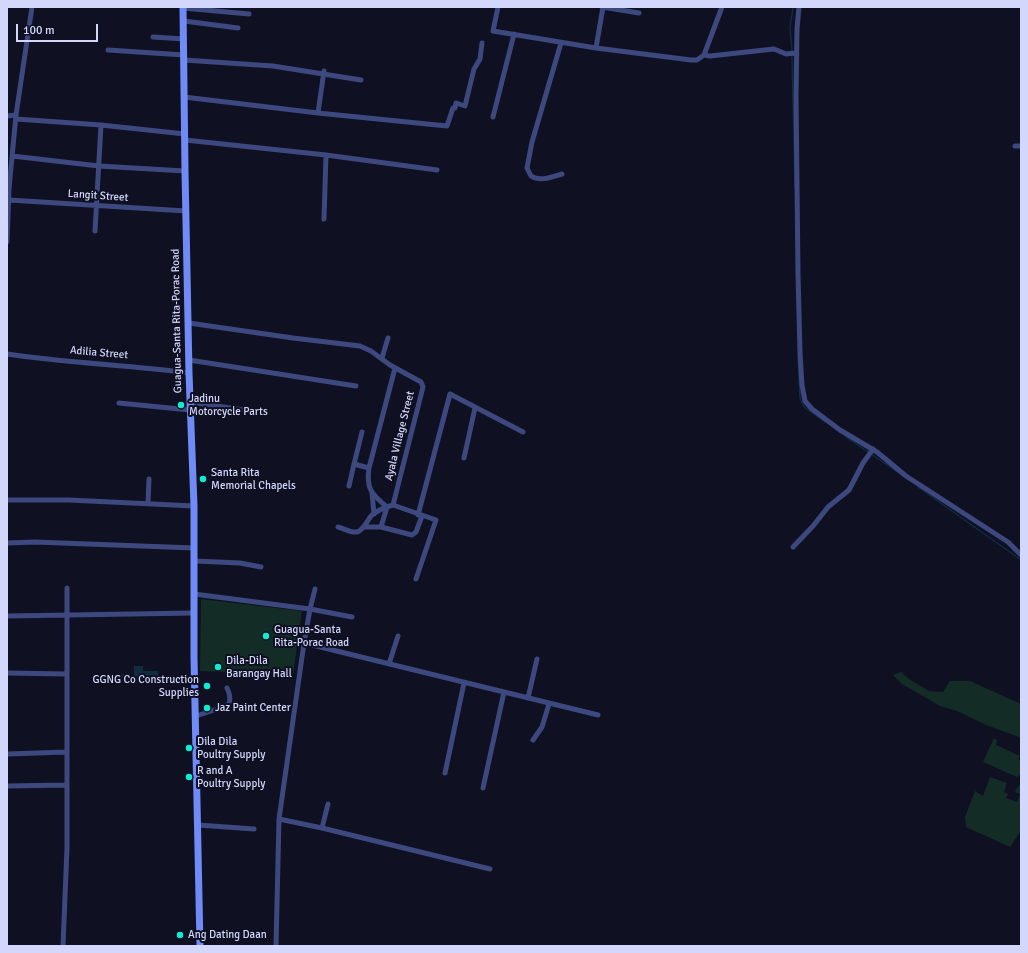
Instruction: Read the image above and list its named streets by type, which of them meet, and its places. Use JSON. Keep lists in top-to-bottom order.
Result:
{
  "streets": {
    "main road": ["Guagua-Santa Rita-Porac Road"],
    "street": ["Langit Street", "Adilia Street", "Ayala Village Street"]
  },
  "crossings": [
    ["Langit Street", "Guagua-Santa Rita-Porac Road"],
    ["Guagua-Santa Rita-Porac Road", "Adilia Street"],
    ["Guagua-Santa Rita-Porac Road", "Ayala Village Street"]
  ],
  "places": [
    "Jadinu Motorcycle Parts",
    "Santa Rita Memorial Chapels",
    "Guagua-Santa Rita-Porac Road",
    "Dila-Dila Barangay Hall",
    "GGNG Co Construction Supplies",
    "Jaz Paint Center",
    "Dila Dila Poultry Supply",
    "R and A Poultry Supply",
    "Ang Dating Daan"
  ],
  "scale_bar": "100 m"
}
